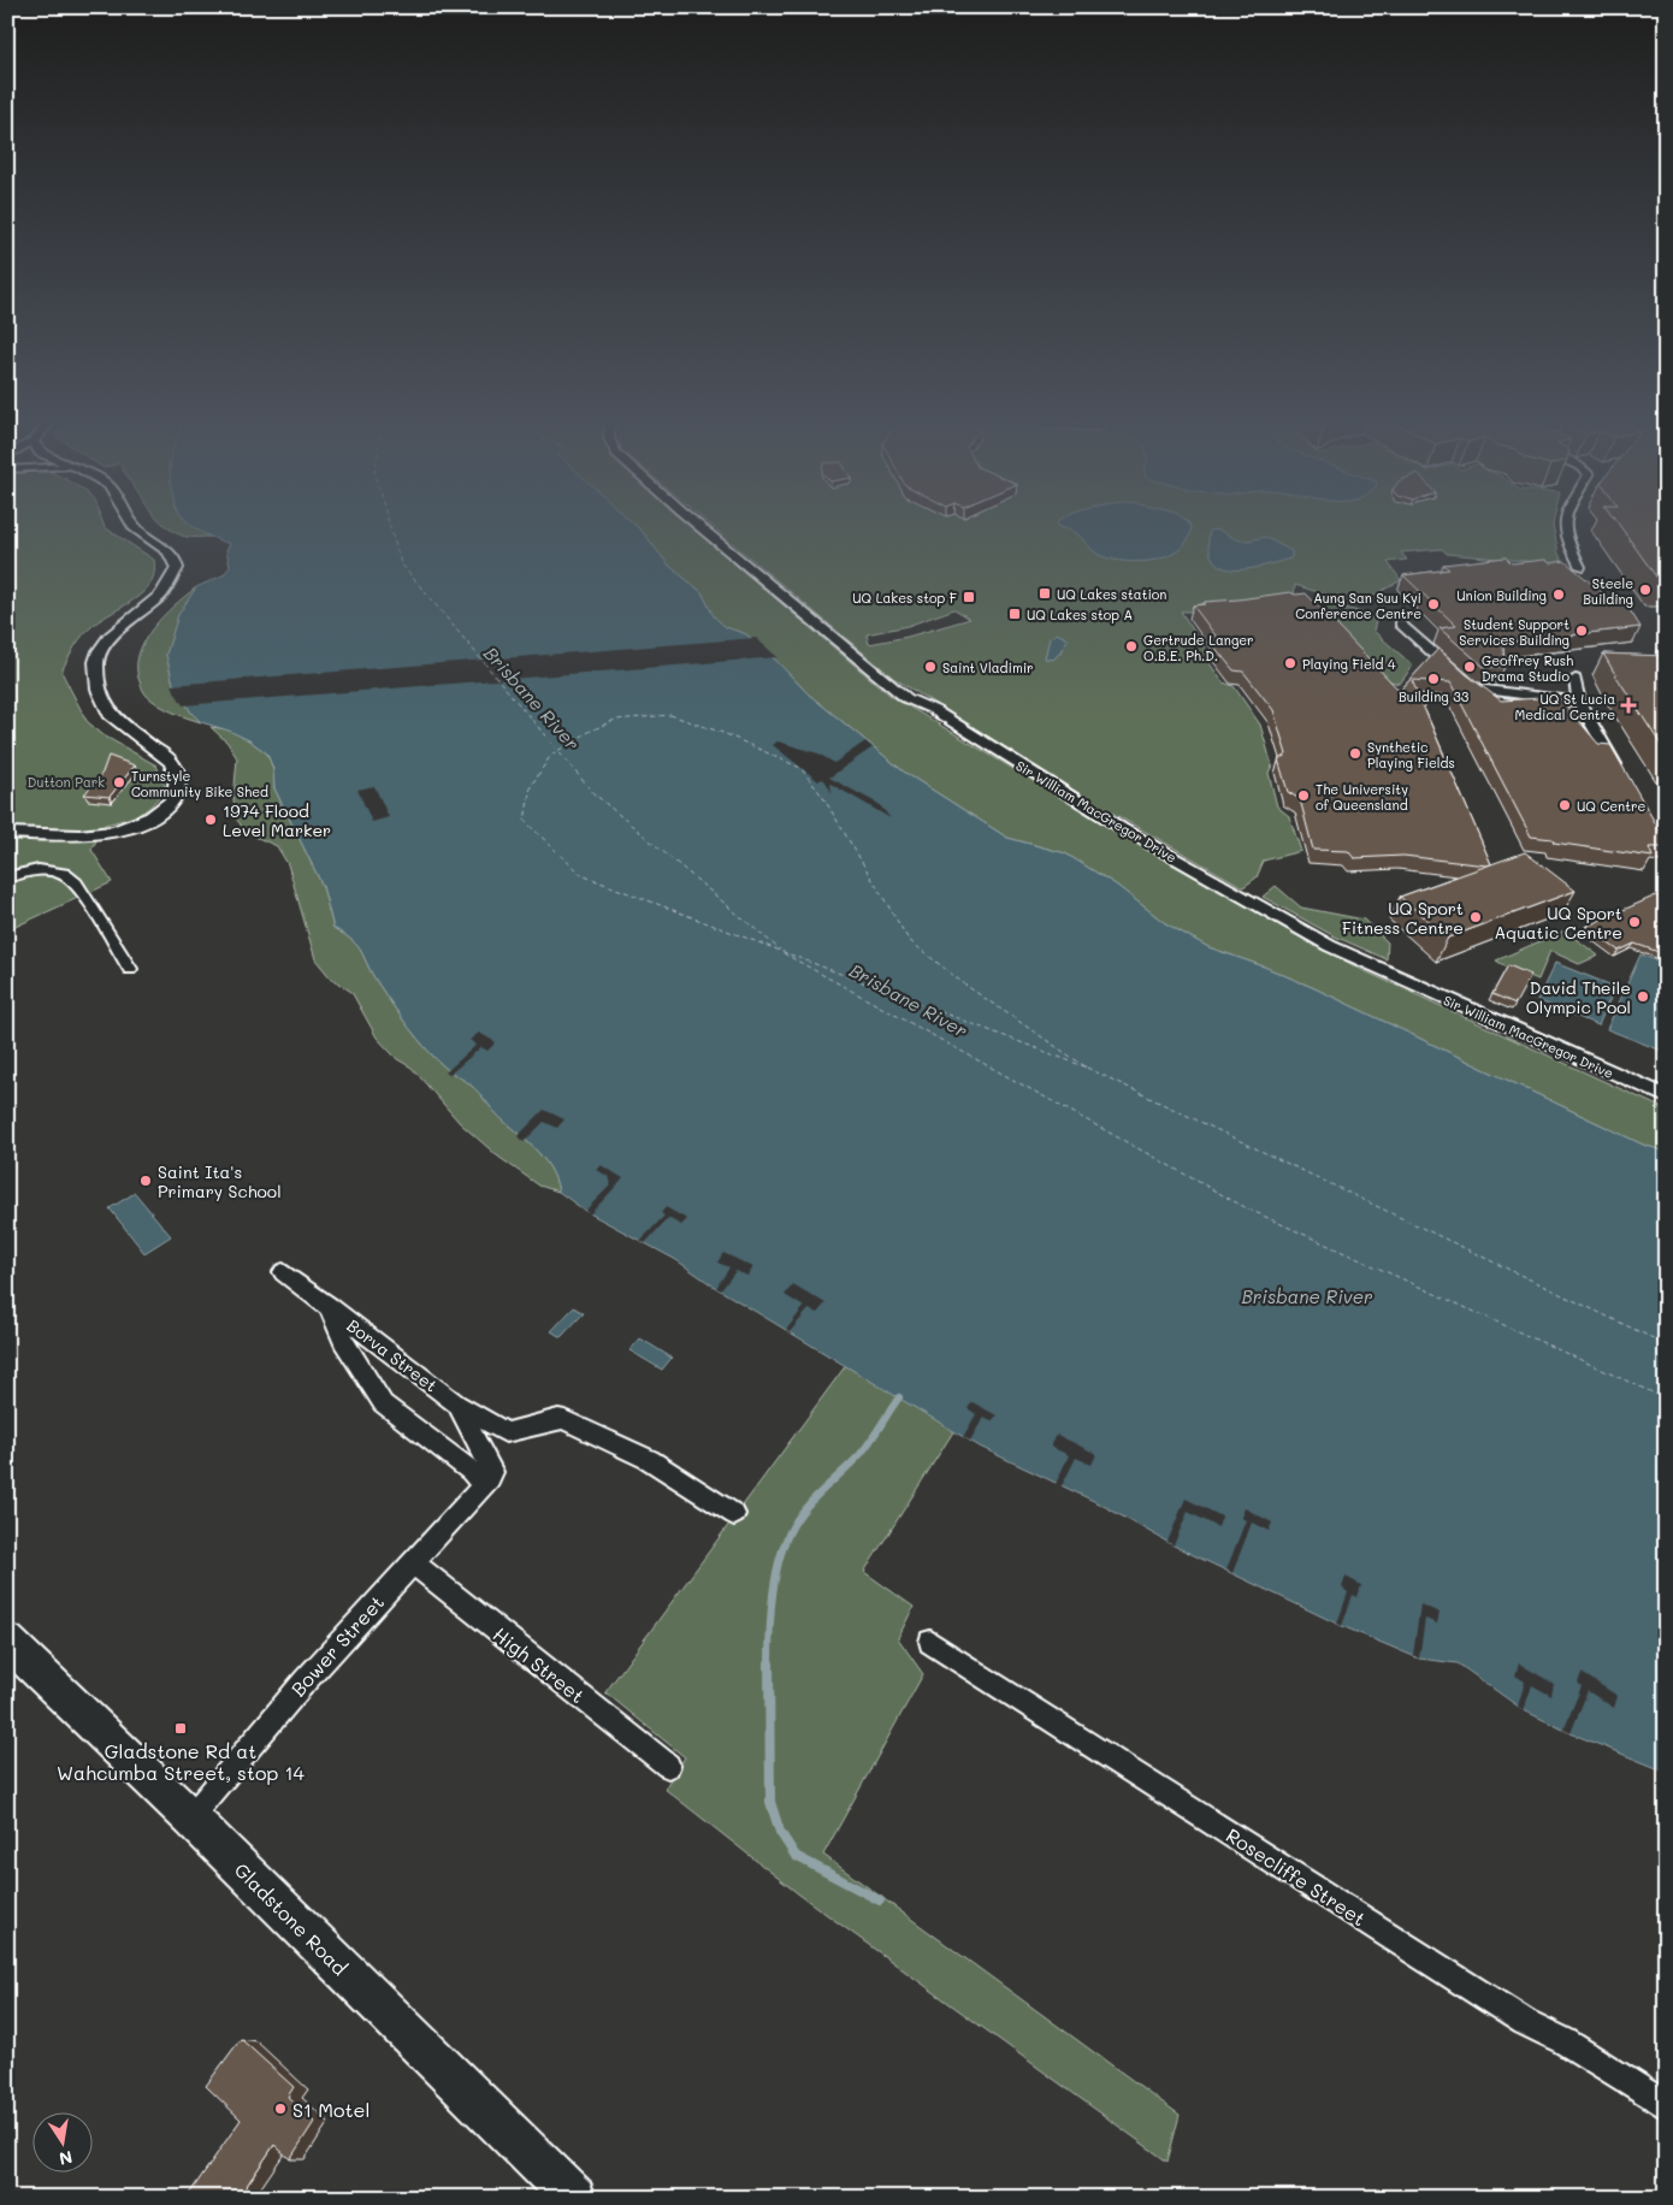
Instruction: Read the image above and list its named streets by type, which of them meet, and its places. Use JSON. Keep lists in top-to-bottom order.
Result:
{
  "streets": {
    "main road": ["Gladstone Road"],
    "street": [
      "Sir William MacGregor Drive",
      "Borva Street",
      "Bower Street",
      "High Street",
      "Rosecliffe Street"
    ]
  },
  "crossings": [
    ["Borva Street", "Bower Street"],
    ["Bower Street", "High Street"],
    ["Bower Street", "Gladstone Road"]
  ],
  "water": ["Brisbane River"],
  "parks": ["Dutton Park"],
  "places": {
    "other": [
      "Steele Building",
      "Union Building",
      "Aung San Suu Kyi Conference Centre",
      "Student Support Services Building",
      "Gertrude Langer O.B.E. Ph.D.",
      "Playing Field 4",
      "Saint Vladimir",
      "Geoffrey Rush Drama Studio",
      "Building 33",
      "Synthetic Playing Fields",
      "Turnstyle Community Bike Shed",
      "The University of Queensland",
      "UQ Centre",
      "1974 Flood Level Marker",
      "UQ Sport Fitness Centre",
      "UQ Sport Aquatic Centre",
      "David Theile Olympic Pool",
      "Saint Ita's Primary School",
      "S1 Motel"
    ],
    "transit": [
      "UQ Lakes station",
      "UQ Lakes stop F",
      "UQ Lakes stop A",
      "Gladstone Rd at Wahcumba Street, stop 14"
    ],
    "health": ["UQ St Lucia Medical Centre"]
  },
  "north": "bottom"
}
